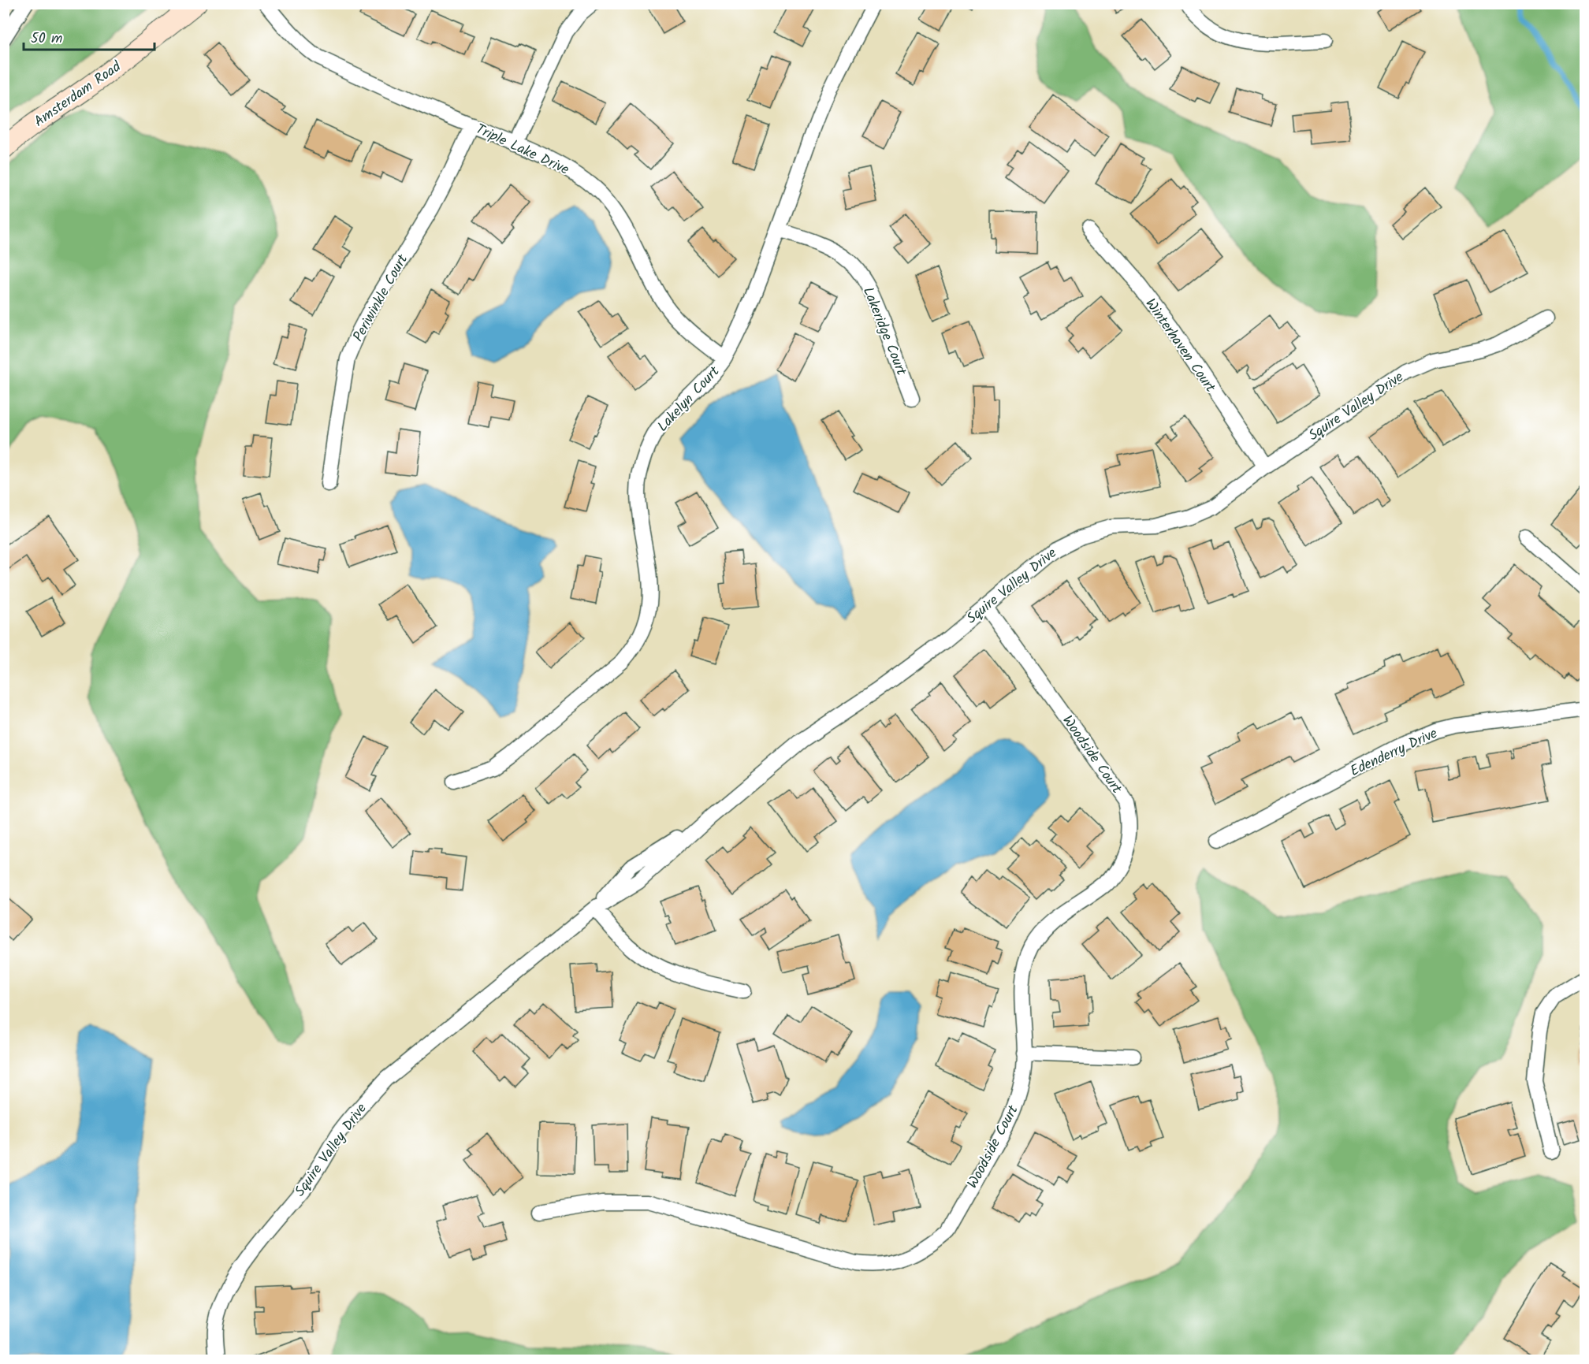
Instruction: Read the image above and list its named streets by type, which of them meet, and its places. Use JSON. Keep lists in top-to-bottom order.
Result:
{
  "streets": {
    "street": [
      "Amsterdam Road",
      "Triple Lake Drive",
      "Periwinkle Court",
      "Lakeridge Court",
      "Winterhaven Court",
      "Lakelyn Court",
      "Squire Valley Drive",
      "Edenderry Drive",
      "Woodside Court"
    ]
  },
  "crossings": [
    ["Triple Lake Drive", "Periwinkle Court"],
    ["Triple Lake Drive", "Lakelyn Court"],
    ["Lakeridge Court", "Lakelyn Court"],
    ["Winterhaven Court", "Squire Valley Drive"],
    ["Squire Valley Drive", "Woodside Court"]
  ],
  "scale_bar": "50 m"
}
